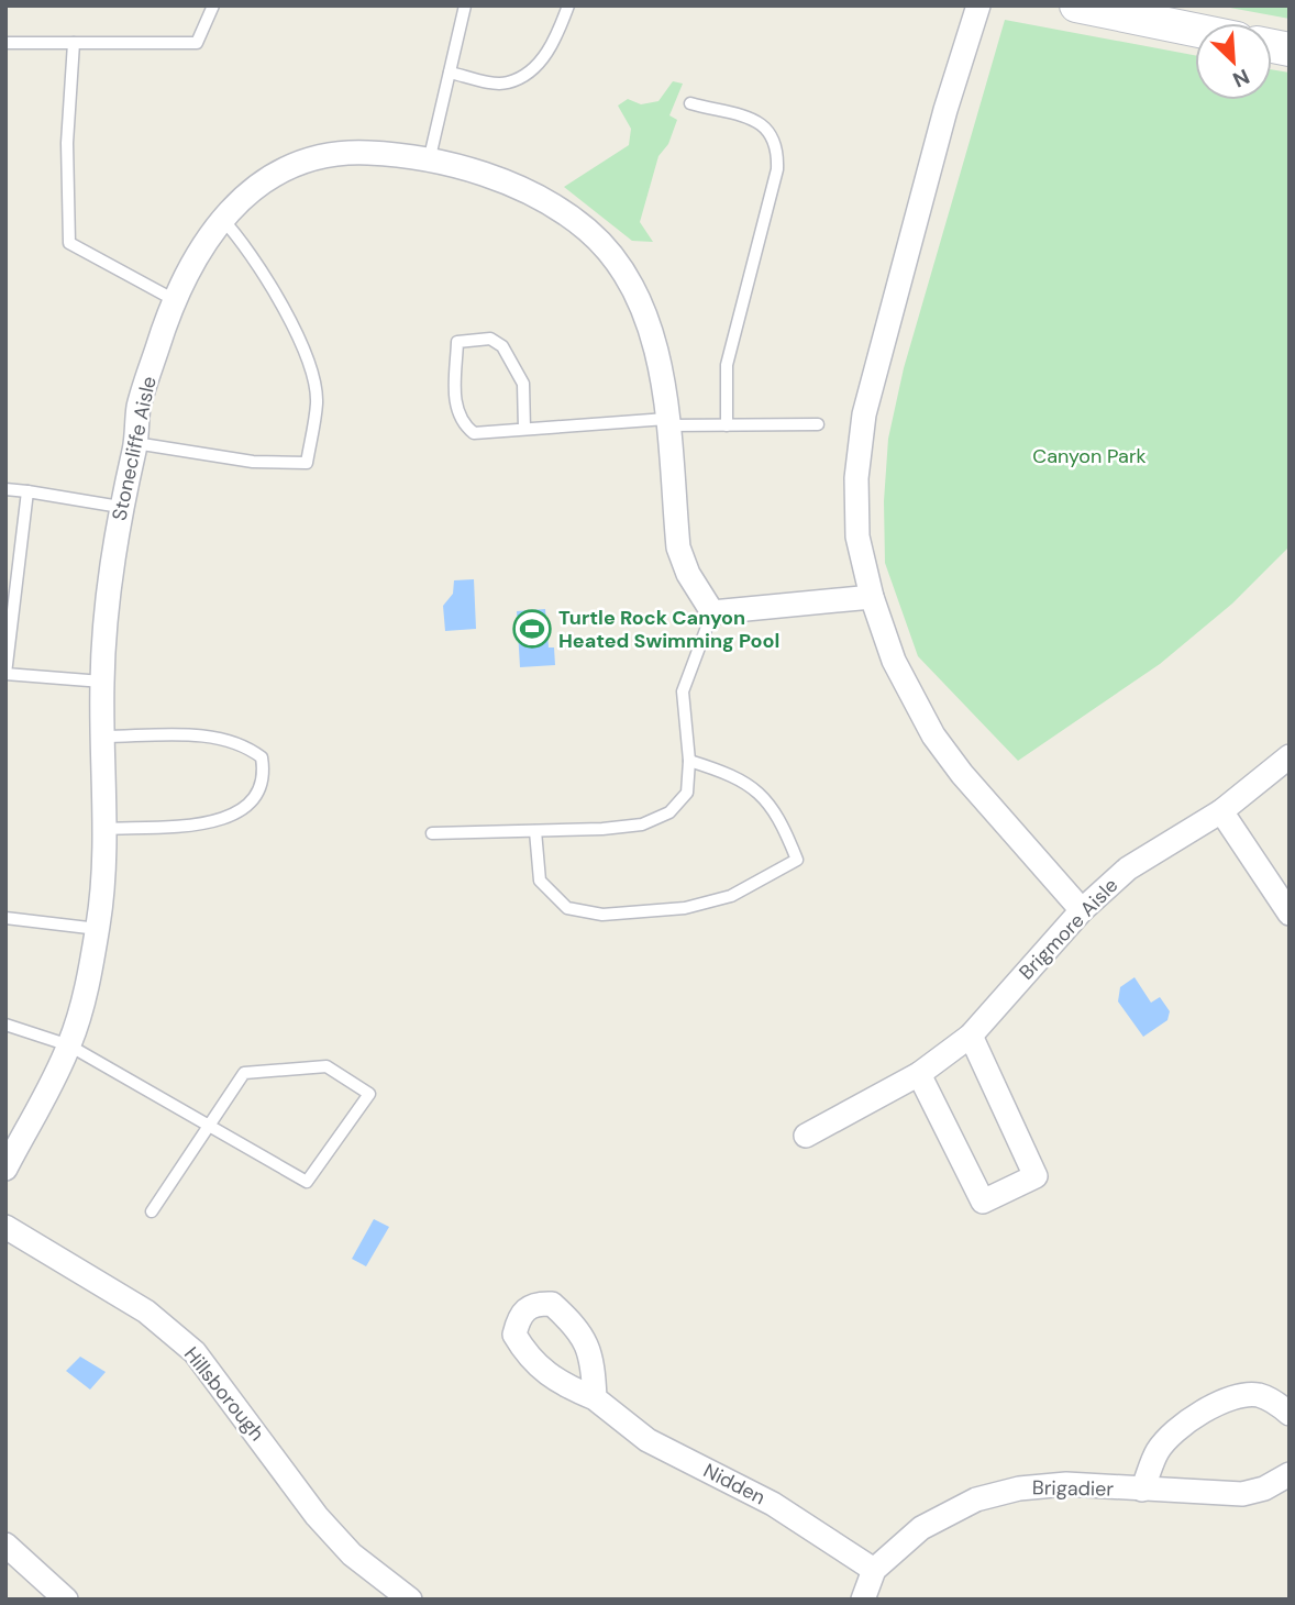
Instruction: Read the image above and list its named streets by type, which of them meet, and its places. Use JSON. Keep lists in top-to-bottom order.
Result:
{
  "streets": {
    "street": [
      "Stonecliffe Aisle",
      "Brigmore Aisle",
      "Hillsborough",
      "Nidden",
      "Brigadier"
    ]
  },
  "crossings": [
    ["Nidden", "Brigadier"]
  ],
  "parks": ["Canyon Park"],
  "places": {
    "sports": ["Turtle Rock Canyon Heated Swimming Pool"]
  },
  "north": "bottom right"
}
